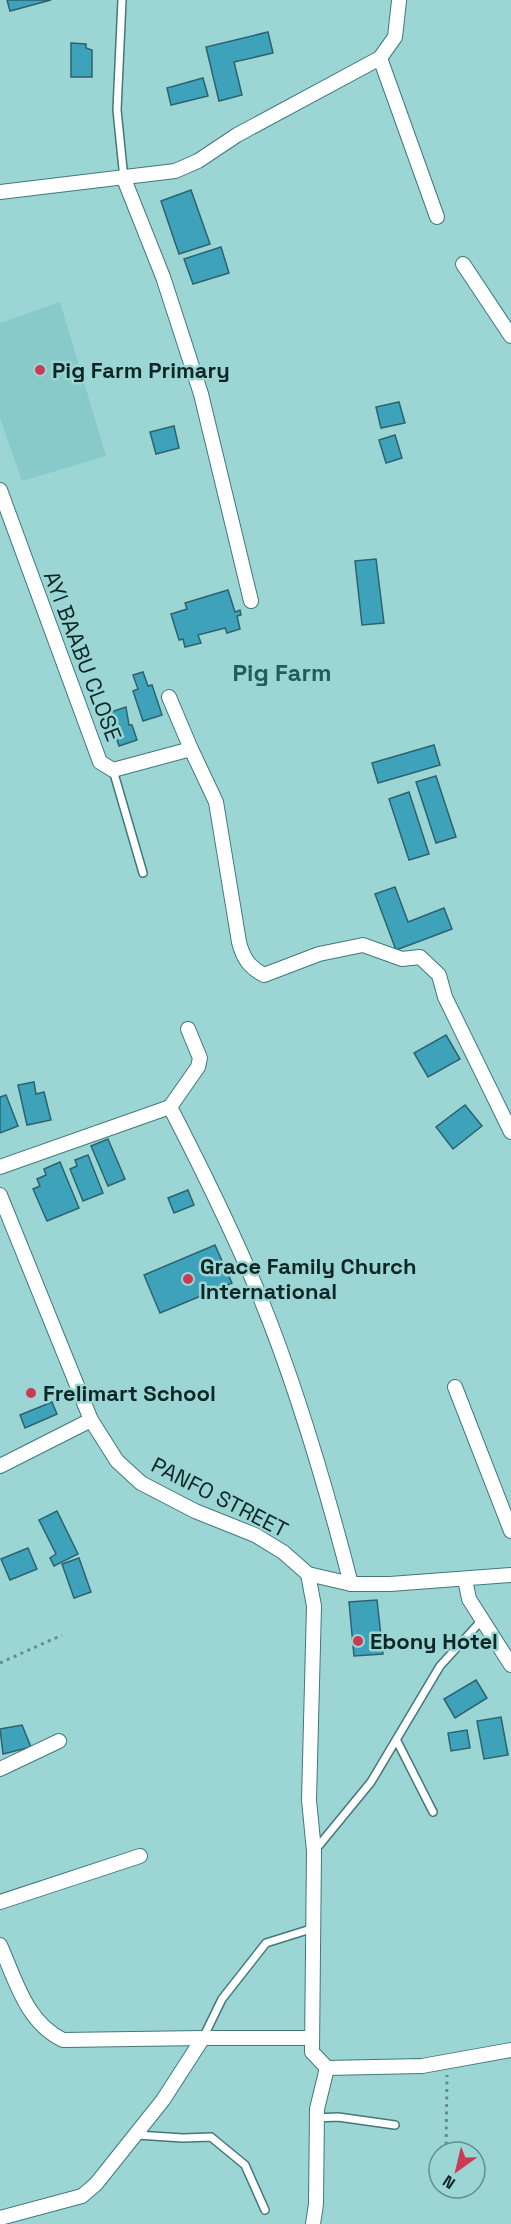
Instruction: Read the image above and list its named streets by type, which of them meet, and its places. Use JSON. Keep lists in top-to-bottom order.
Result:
{
  "streets": {
    "street": ["AYI BAABU CLOSE", "PANFO STREET"]
  },
  "districts": ["Pig Farm"],
  "places": [
    "Pig Farm Primary",
    "Grace Family Church International",
    "Frelimart School",
    "Ebony Hotel"
  ],
  "north": "bottom left"
}
